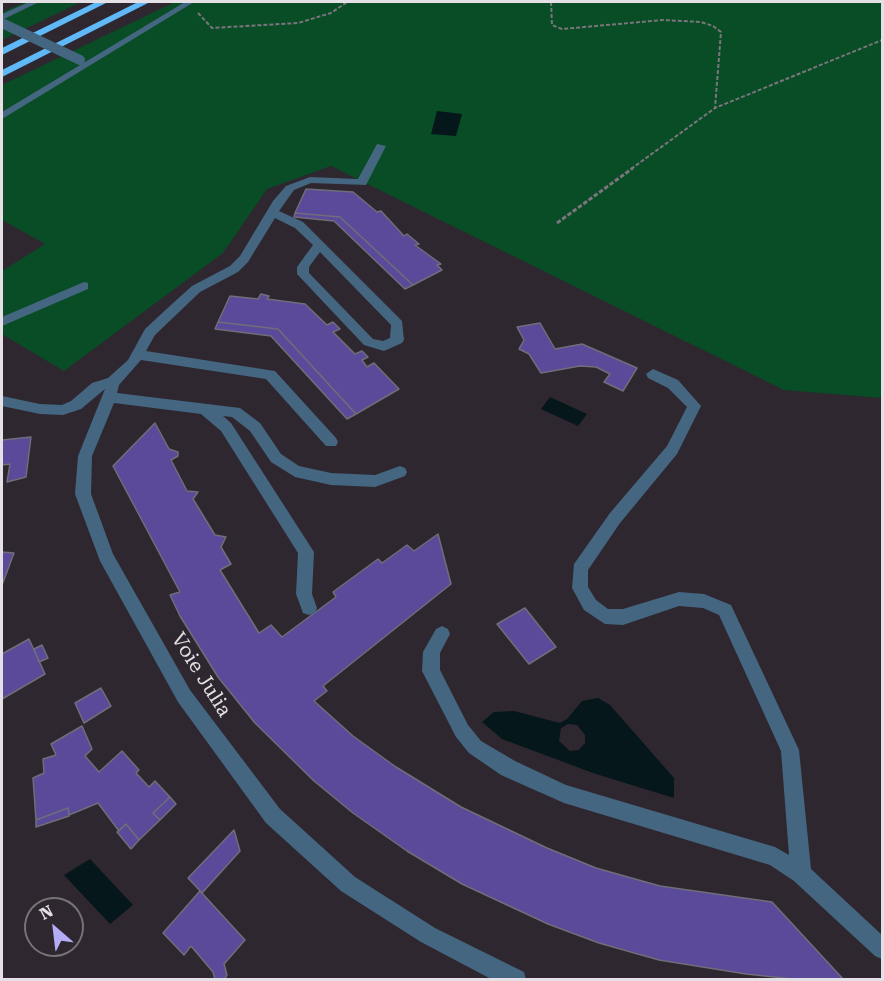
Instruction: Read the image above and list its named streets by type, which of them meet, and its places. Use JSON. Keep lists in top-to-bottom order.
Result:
{
  "streets": {
    "street": ["Voie Julia"]
  },
  "north": "top left"
}
